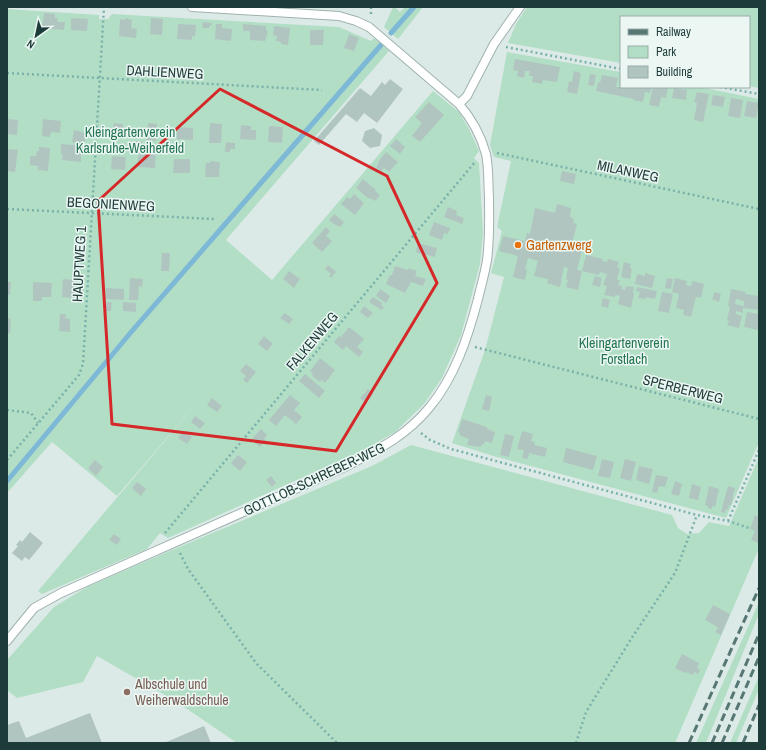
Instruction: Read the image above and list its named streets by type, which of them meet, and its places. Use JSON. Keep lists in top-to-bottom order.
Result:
{
  "streets": {
    "lane": ["GOTTLOB-SCHREBER-WEG"],
    "path": [
      "DAHLIENWEG",
      "MILANWEG",
      "BEGONIENWEG",
      "HAUPTWEG 1",
      "FALKENWEG",
      "SPERBERWEG"
    ]
  },
  "crossings": [
    ["DAHLIENWEG", "HAUPTWEG 1"],
    ["BEGONIENWEG", "HAUPTWEG 1"]
  ],
  "parks": ["Kleingartenverein Karlsruhe-Weiherfeld", "Kleingartenverein Forstlach"],
  "places": ["Gartenzwerg", "Albschule und Weiherwaldschule"],
  "legend": ["Railway", "Park", "Building"],
  "north": "bottom left"
}
